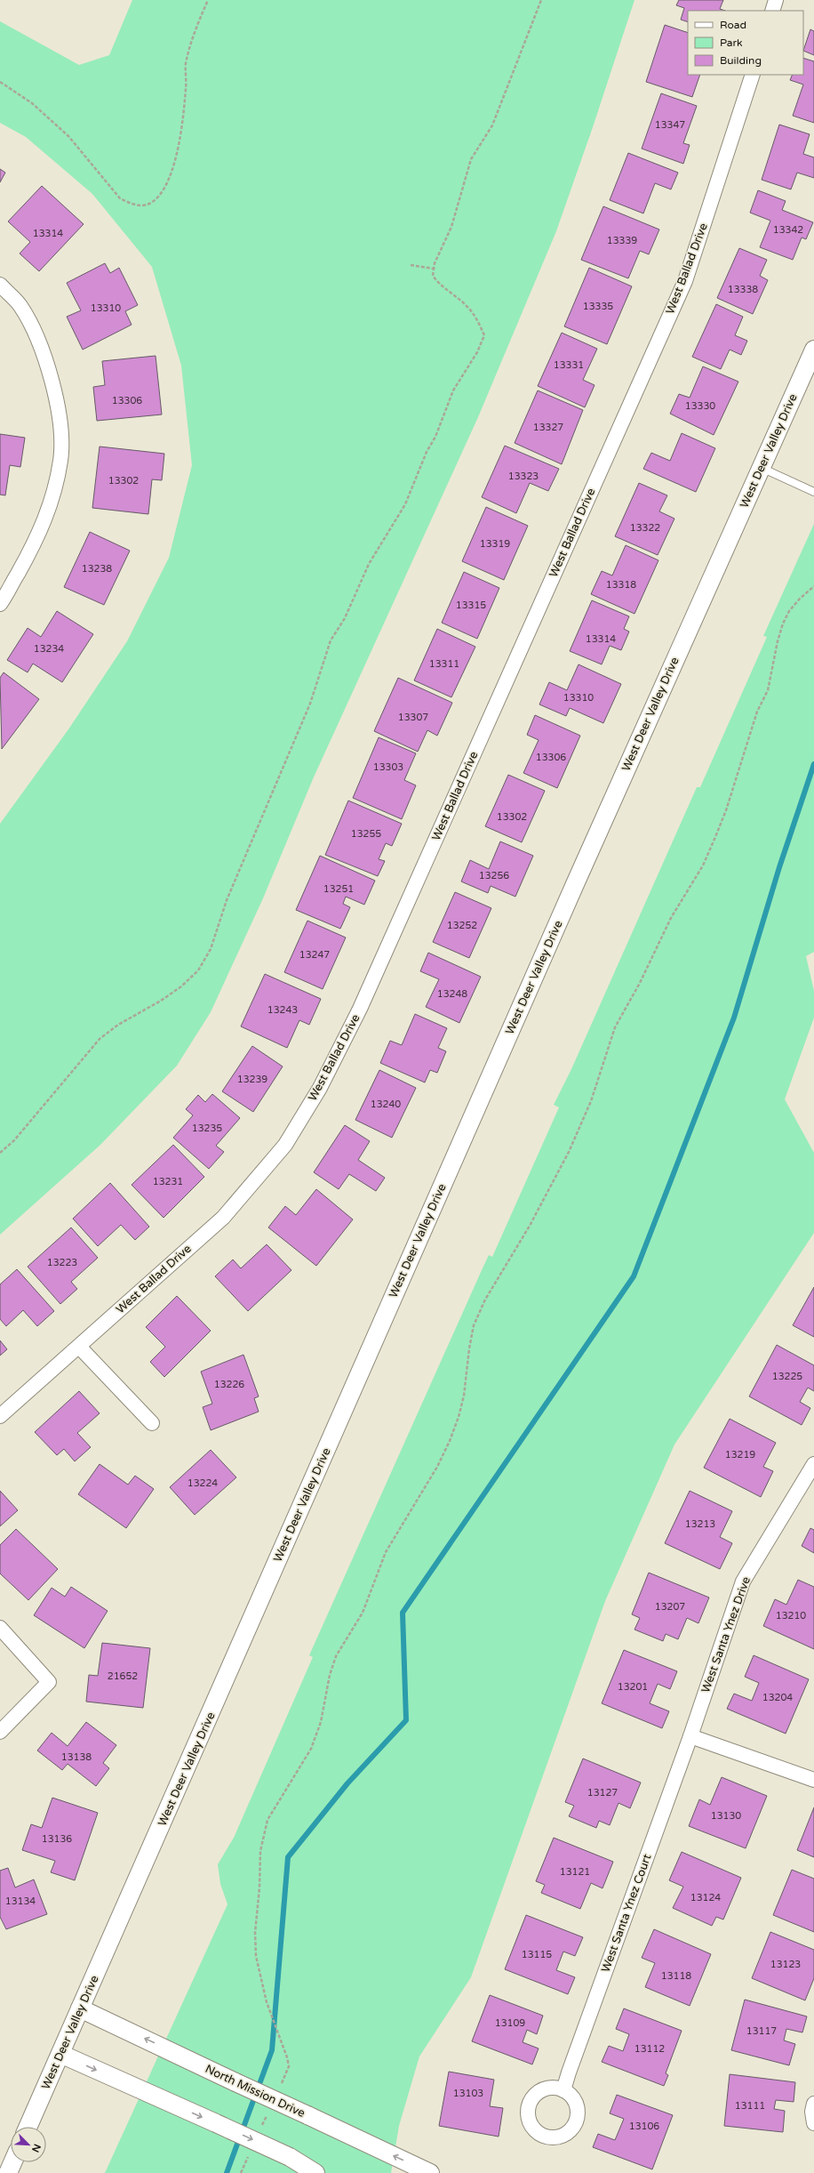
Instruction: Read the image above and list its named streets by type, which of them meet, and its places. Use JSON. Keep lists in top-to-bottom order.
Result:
{
  "streets": {
    "street": [
      "West Ballad Drive",
      "West Deer Valley Drive",
      "West Santa Ynez Drive",
      "West Santa Ynez Court",
      "North Mission Drive"
    ]
  },
  "crossings": [
    ["West Deer Valley Drive", "North Mission Drive"],
    ["West Santa Ynez Drive", "West Santa Ynez Court"]
  ],
  "house_numbers": [
    "13347",
    "13342",
    "13314",
    "13339",
    "13338",
    "13335",
    "13310",
    "13331",
    "13306",
    "13330",
    "13327",
    "13323",
    "13302",
    "13322",
    "13319",
    "13238",
    "13318",
    "13315",
    "13314",
    "13234",
    "13311",
    "13310",
    "13307",
    "13306",
    "13303",
    "13302",
    "13255",
    "13256",
    "13251",
    "13252",
    "13247",
    "13248",
    "13243",
    "13239",
    "13240",
    "13235",
    "13231",
    "13223",
    "13225",
    "13226",
    "13219",
    "13224",
    "13213",
    "13207",
    "13210",
    "21652",
    "13201",
    "13204",
    "13138",
    "13127",
    "13130",
    "13136",
    "13121",
    "13124",
    "13134",
    "13115",
    "13123",
    "13118",
    "13109",
    "13117",
    "13112",
    "13103",
    "13111",
    "13106"
  ],
  "legend": ["Road", "Park", "Building"],
  "north": "bottom right"
}
